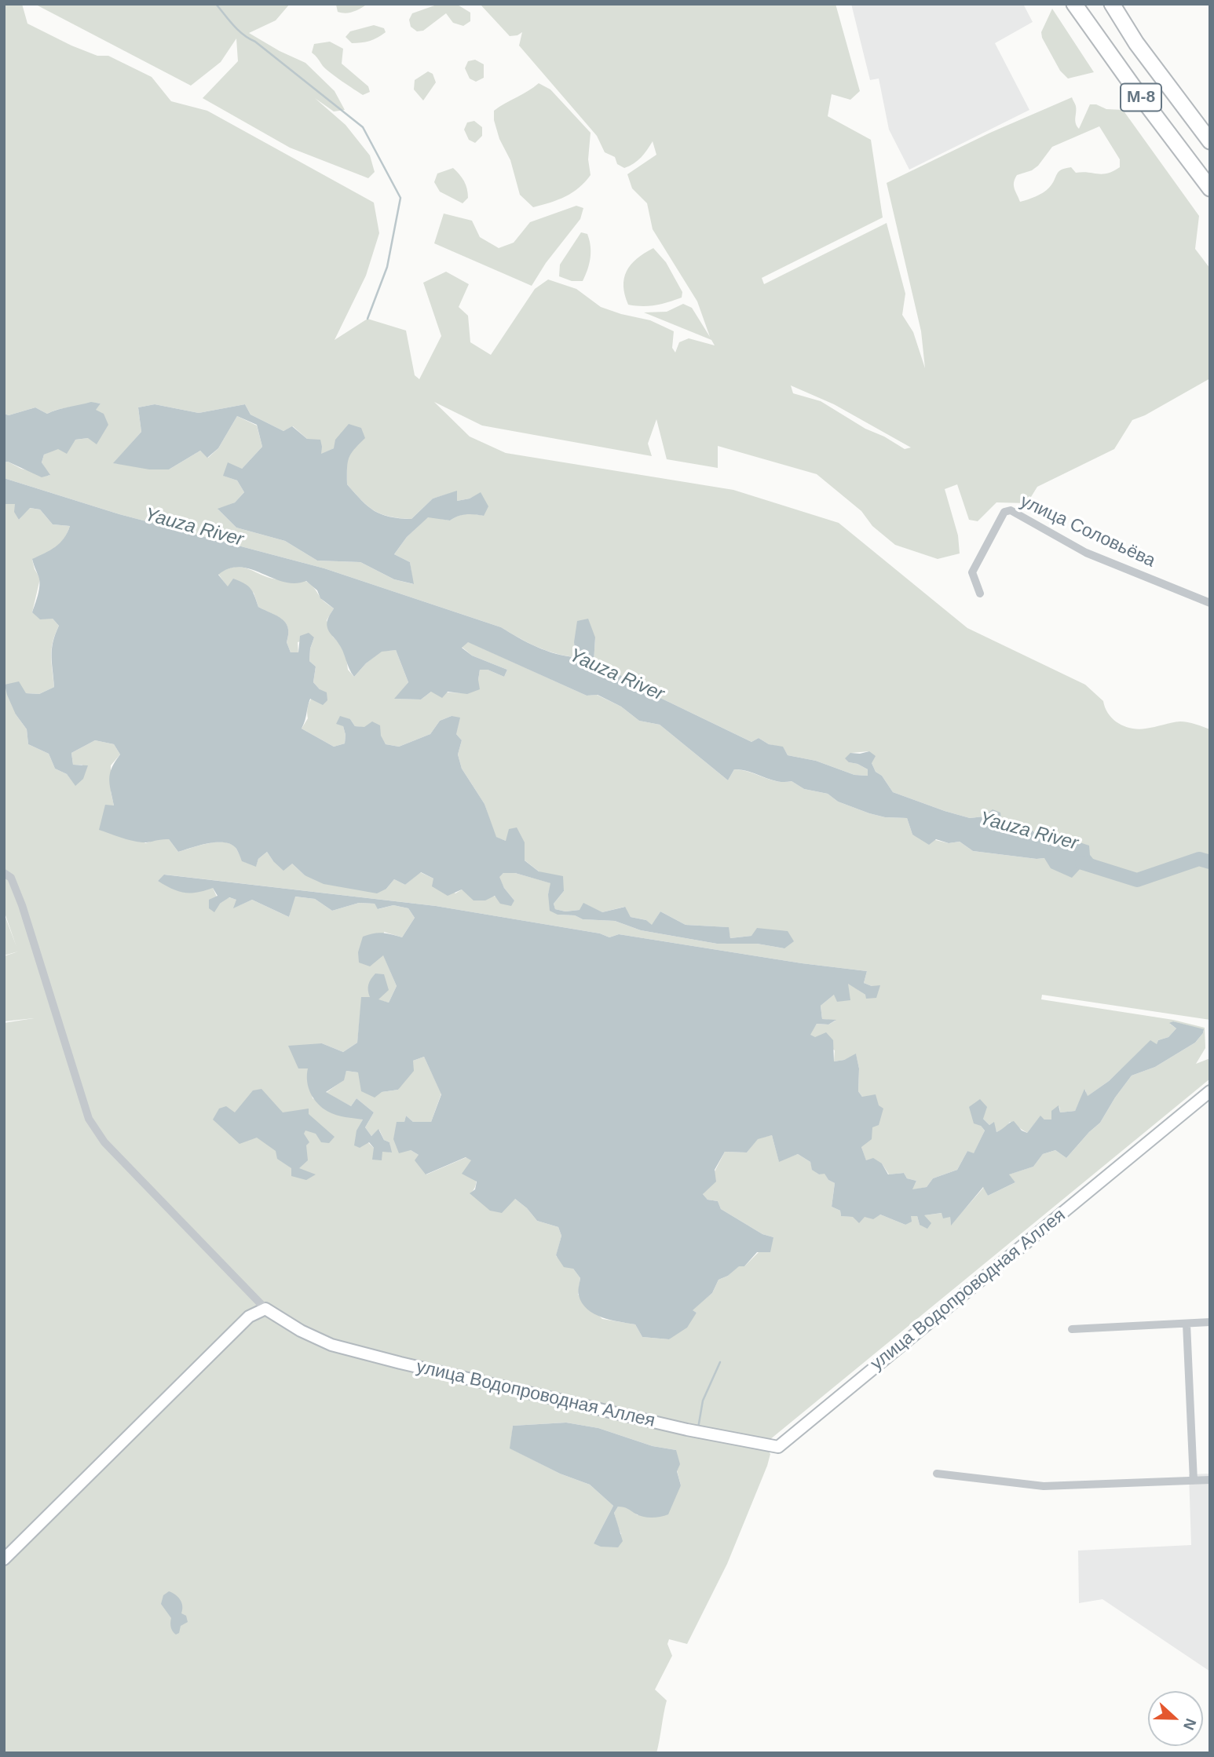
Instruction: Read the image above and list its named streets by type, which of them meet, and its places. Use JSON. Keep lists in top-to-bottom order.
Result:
{
  "streets": {
    "highway": ["М-8"],
    "street": ["улица Соловьёва", "улица Водопроводная Аллея"]
  },
  "water": ["Yauza River"],
  "north": "right"
}
